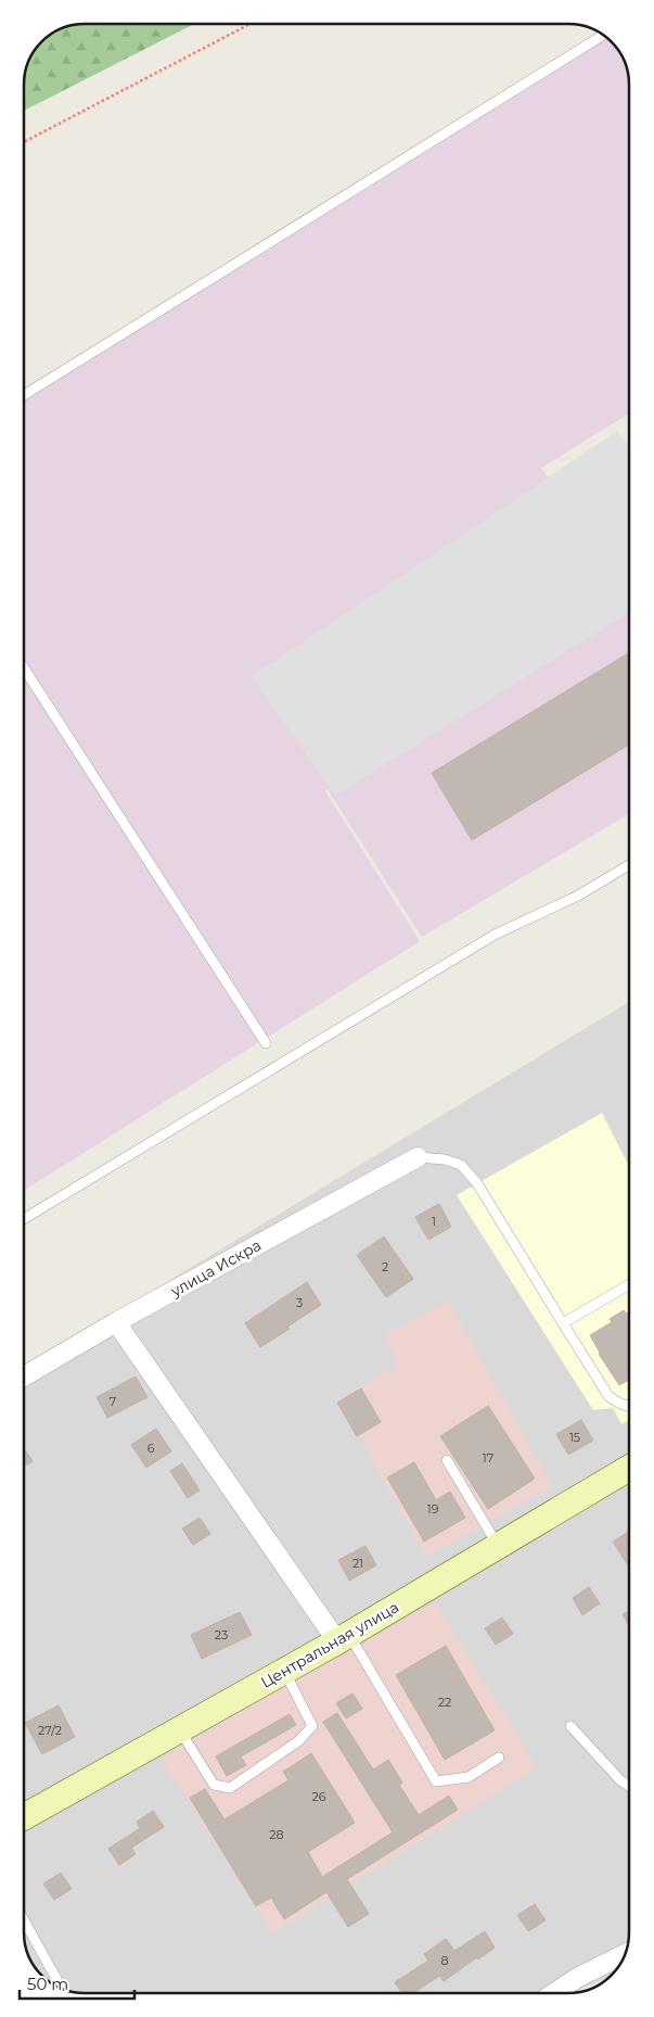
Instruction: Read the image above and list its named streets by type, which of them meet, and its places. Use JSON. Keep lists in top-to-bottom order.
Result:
{
  "streets": {
    "main road": ["Центральная улица"],
    "street": ["улица Искра"]
  },
  "house_numbers": [
    "1",
    "2",
    "3",
    "7",
    "15",
    "6",
    "17",
    "19",
    "21",
    "23",
    "22",
    "27/2",
    "26",
    "28",
    "8"
  ],
  "scale_bar": "50 m"
}
